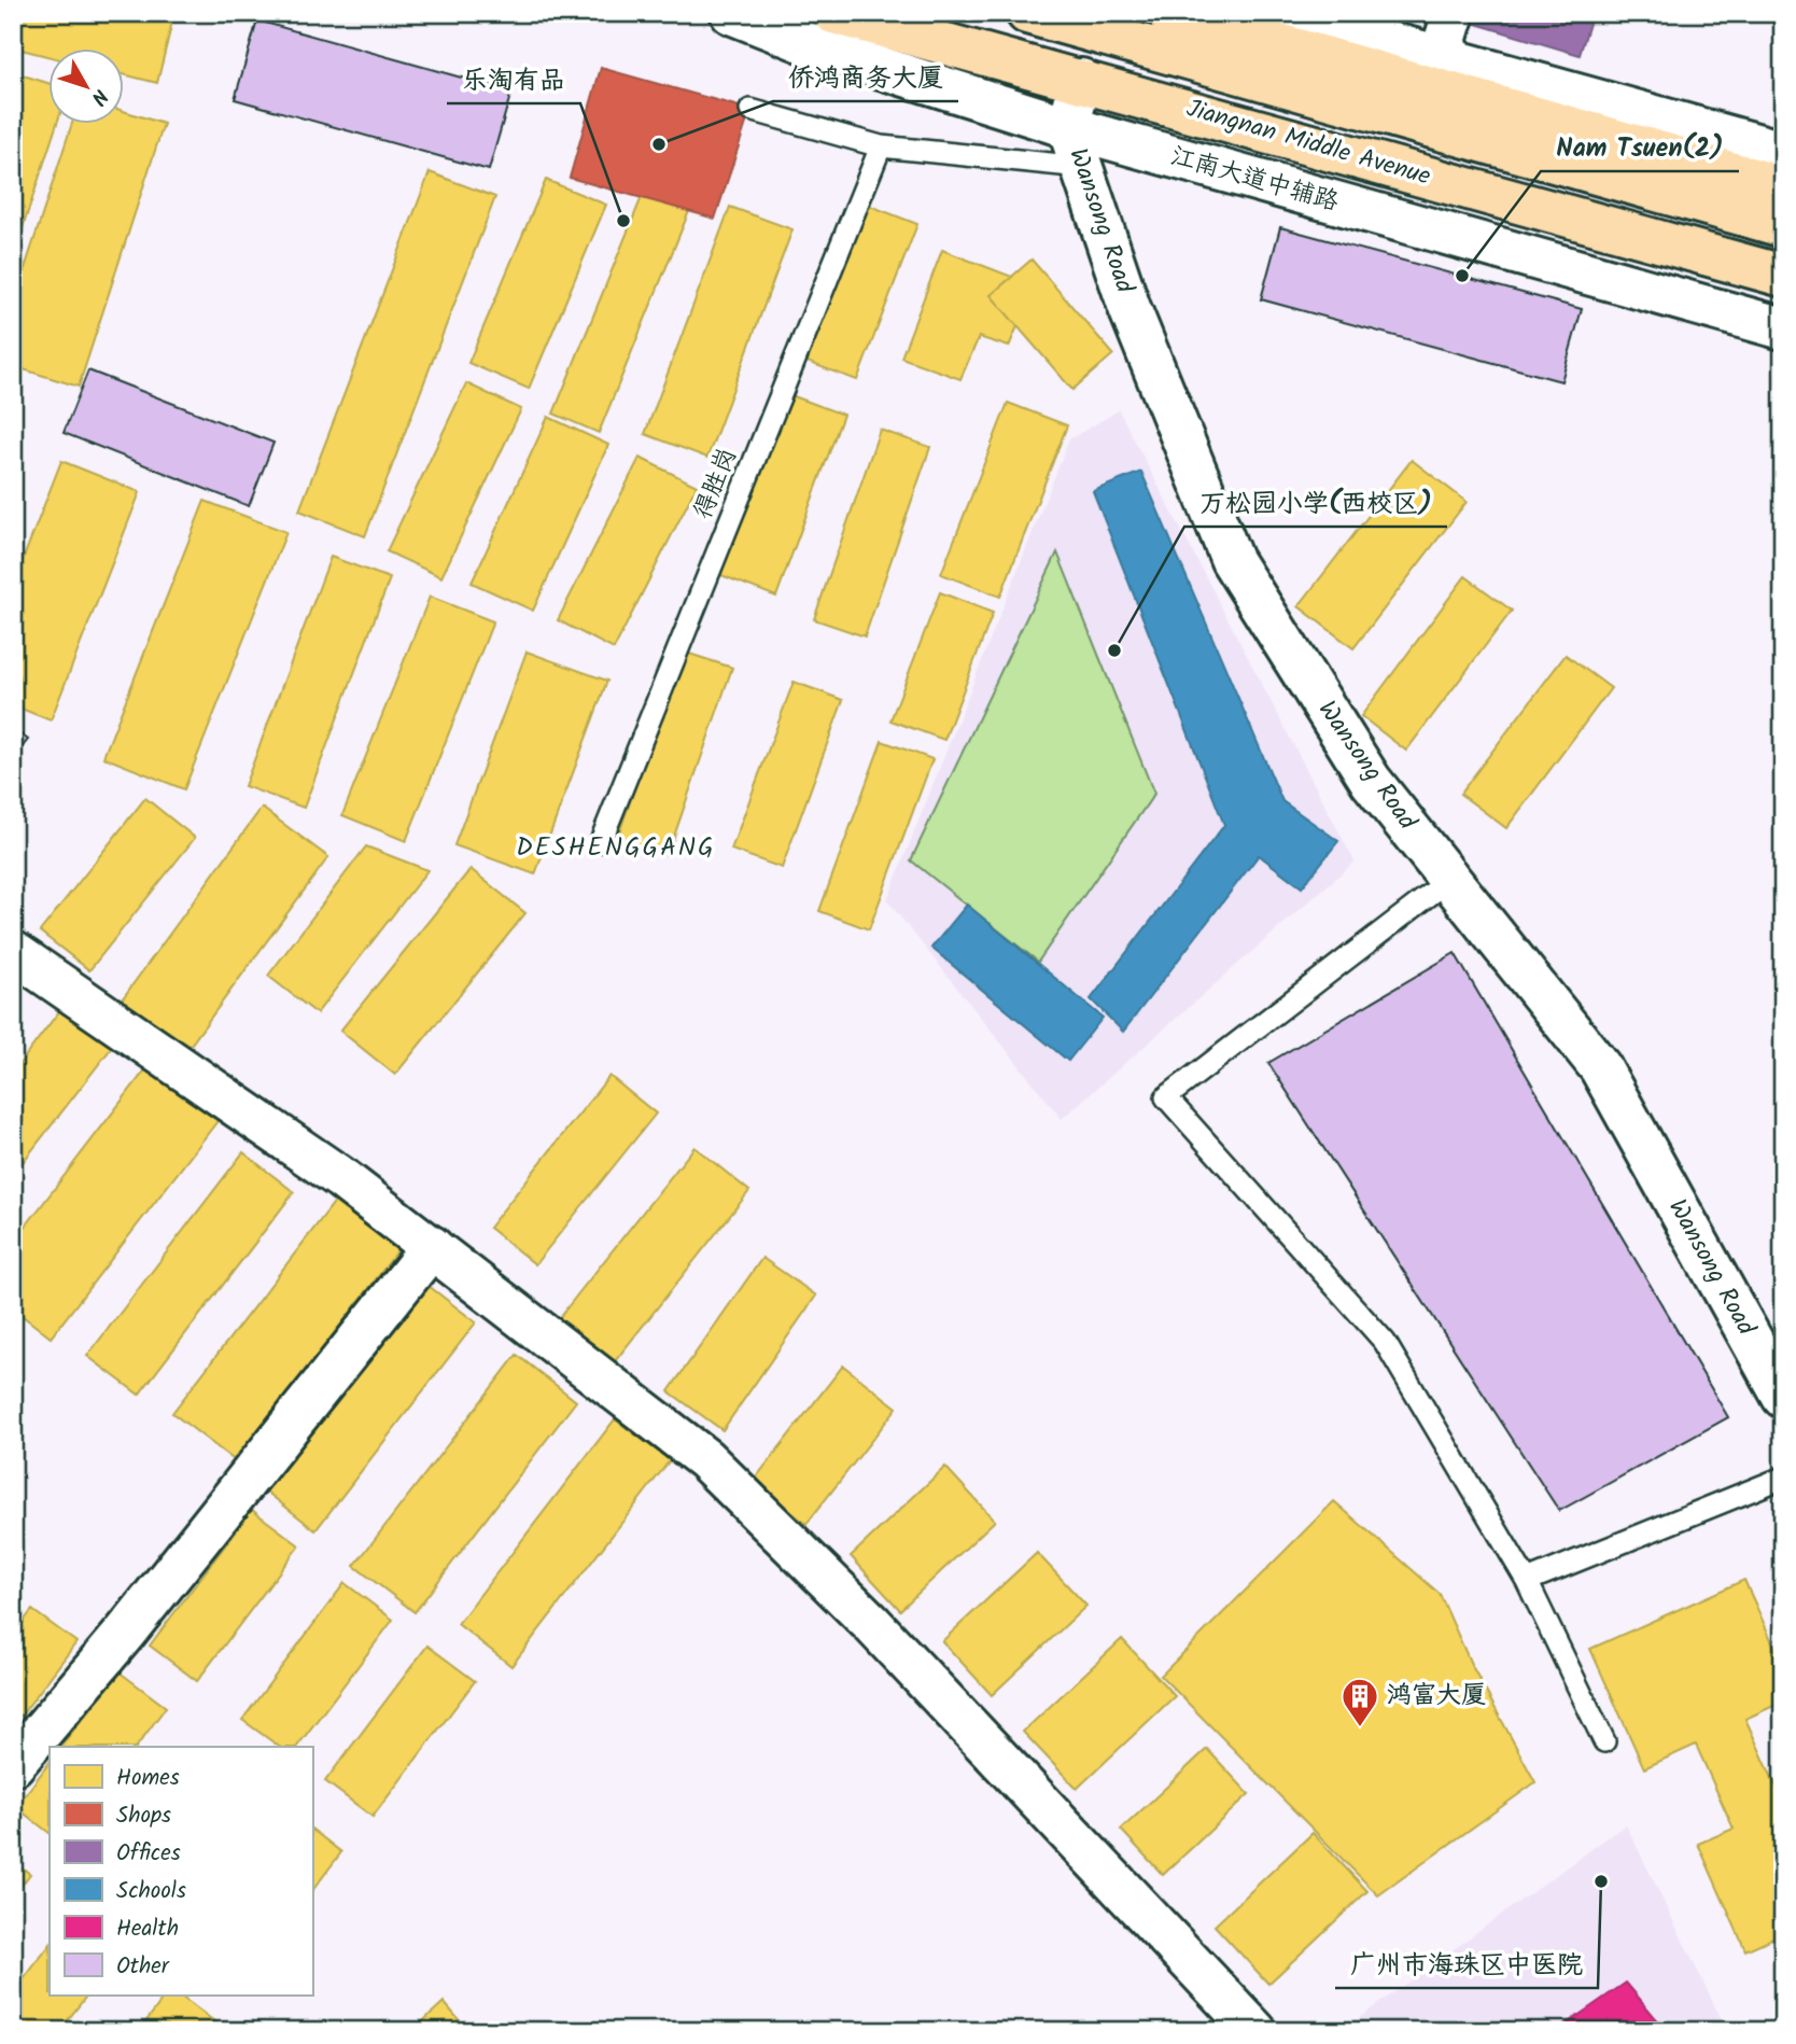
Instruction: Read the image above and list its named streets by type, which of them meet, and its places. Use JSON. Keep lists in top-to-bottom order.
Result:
{
  "streets": {
    "main road": ["Jiangnan Middle Avenue"],
    "street": ["江南大道中辅路", "Wansong Road"],
    "lane": ["得胜岗"]
  },
  "crossings": [
    ["Jiangnan Middle Avenue", "Wansong Road"],
    ["江南大道中辅路", "Wansong Road"]
  ],
  "districts": ["DESHENGGANG"],
  "places": {
    "other": [
      "侨鸿商务大厦",
      "乐淘有品",
      "Nam Tsuen(2)",
      "万松园小学(西校区)",
      "广州市海珠区中医院"
    ],
    "building": ["鸿富大厦"]
  },
  "legend": [
    "Homes",
    "Shops",
    "Offices",
    "Schools",
    "Health",
    "Other"
  ],
  "north": "bottom right"
}
